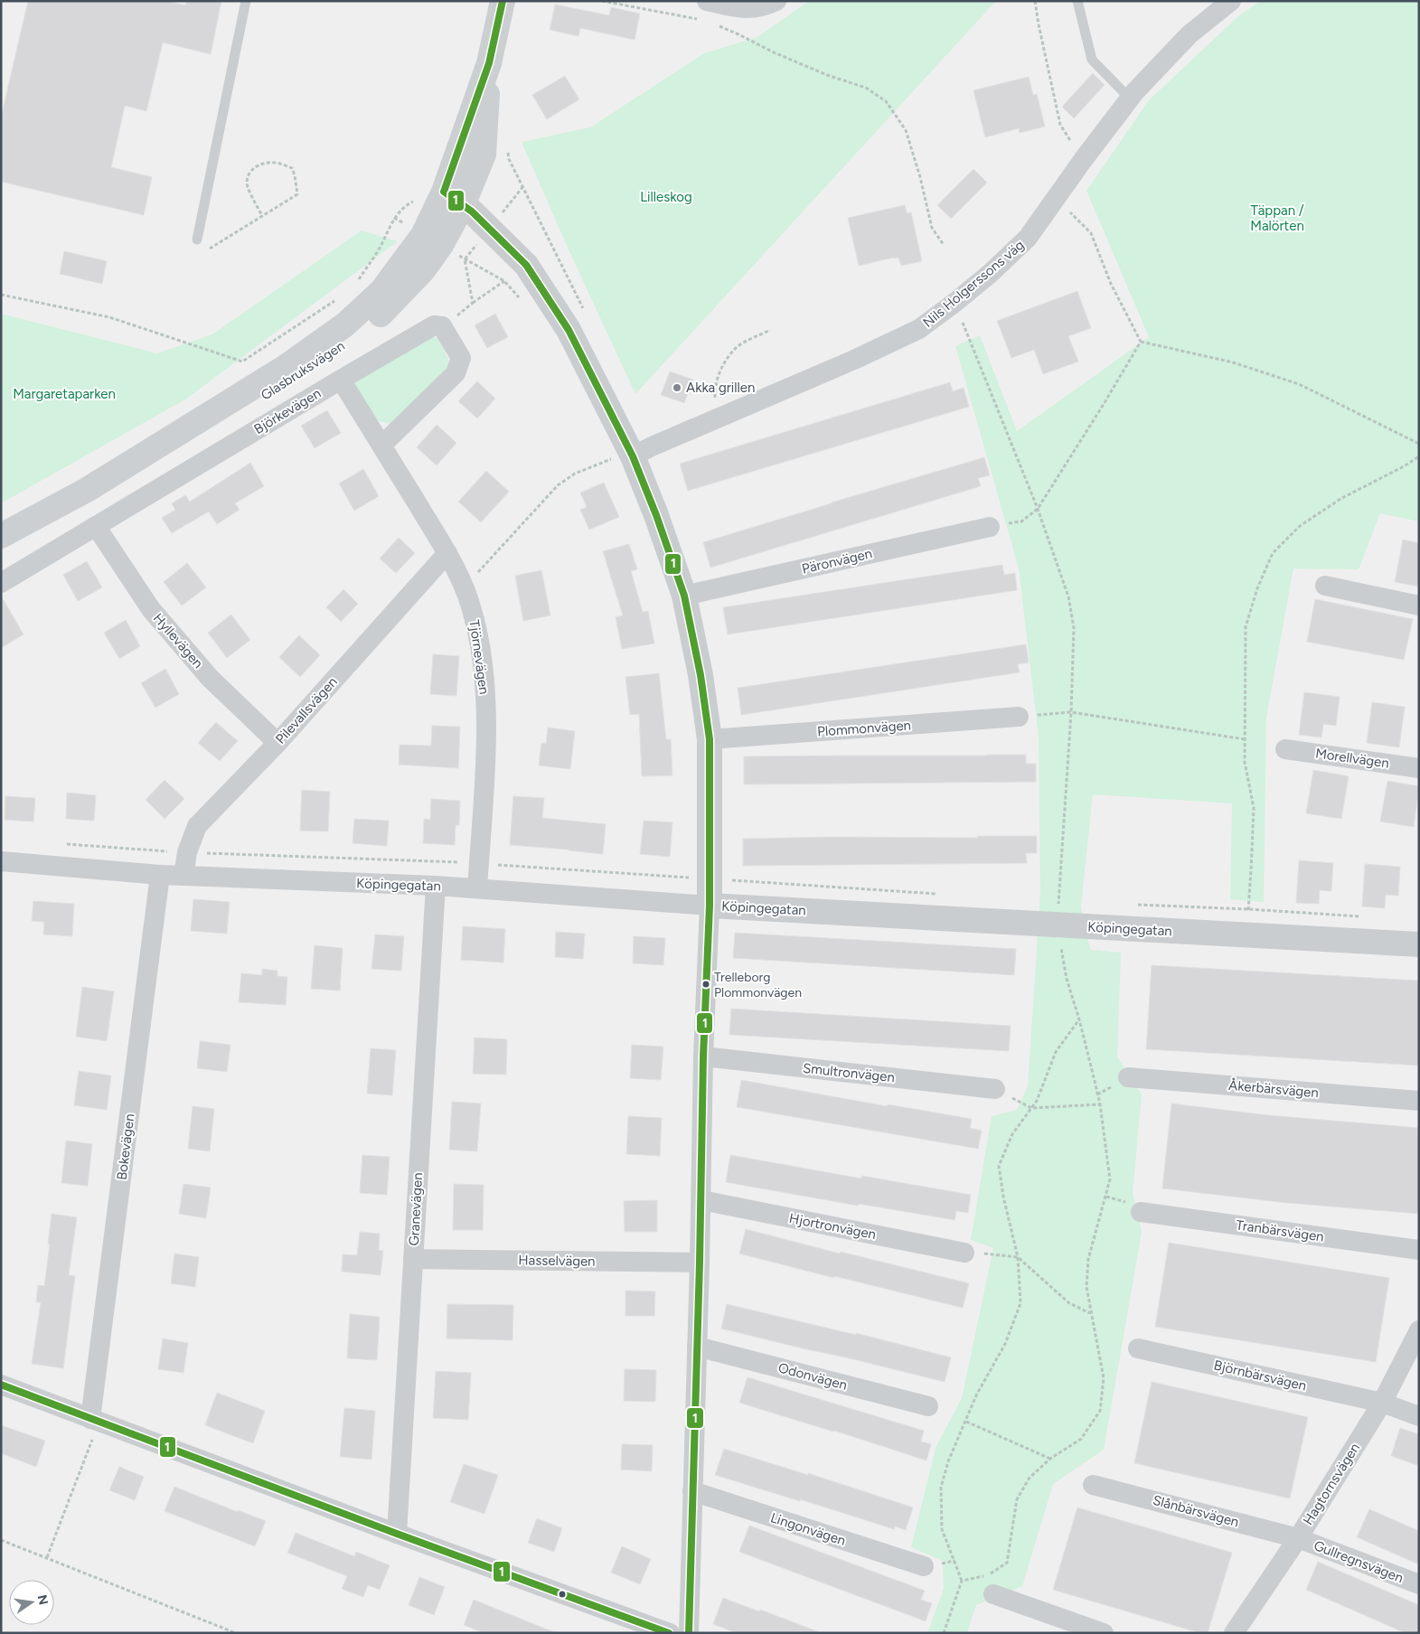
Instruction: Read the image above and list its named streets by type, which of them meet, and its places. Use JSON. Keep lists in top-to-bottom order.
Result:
{
  "streets": {
    "main road": ["Glasbruksvägen"],
    "street": [
      "Nils Holgerssons väg",
      "Björkevägen",
      "Päronvägen",
      "Hyllevägen",
      "Tjörnevägen",
      "Pilevallsvägen",
      "Plommonvägen",
      "Morellvägen",
      "Köpingegatan",
      "Smultronvägen",
      "Åkerbärsvägen",
      "Bokevägen",
      "Granevägen",
      "Hjortronvägen",
      "Tranbärsvägen",
      "Hasselvägen",
      "Björnbärsvägen",
      "Odonvägen",
      "Hagtornsvägen",
      "Slånbärsvägen",
      "Lingonvägen",
      "Gullregnsvägen"
    ]
  },
  "crossings": [
    ["Björkevägen", "Hyllevägen"],
    ["Björkevägen", "Tjörnevägen"],
    ["Hyllevägen", "Pilevallsvägen"],
    ["Tjörnevägen", "Pilevallsvägen"],
    ["Tjörnevägen", "Köpingegatan"],
    ["Pilevallsvägen", "Köpingegatan"],
    ["Köpingegatan", "Bokevägen"],
    ["Köpingegatan", "Granevägen"],
    ["Granevägen", "Hasselvägen"],
    ["Björnbärsvägen", "Hagtornsvägen"],
    ["Hagtornsvägen", "Slånbärsvägen"],
    ["Hagtornsvägen", "Gullregnsvägen"],
    ["Slånbärsvägen", "Gullregnsvägen"]
  ],
  "parks": ["Lilleskog", "Täppan / Malörten", "Margaretaparken"],
  "places": ["Akka grillen", "Trelleborg Plommonvägen"],
  "lines": ["transit line 1"],
  "north": "right"
}
